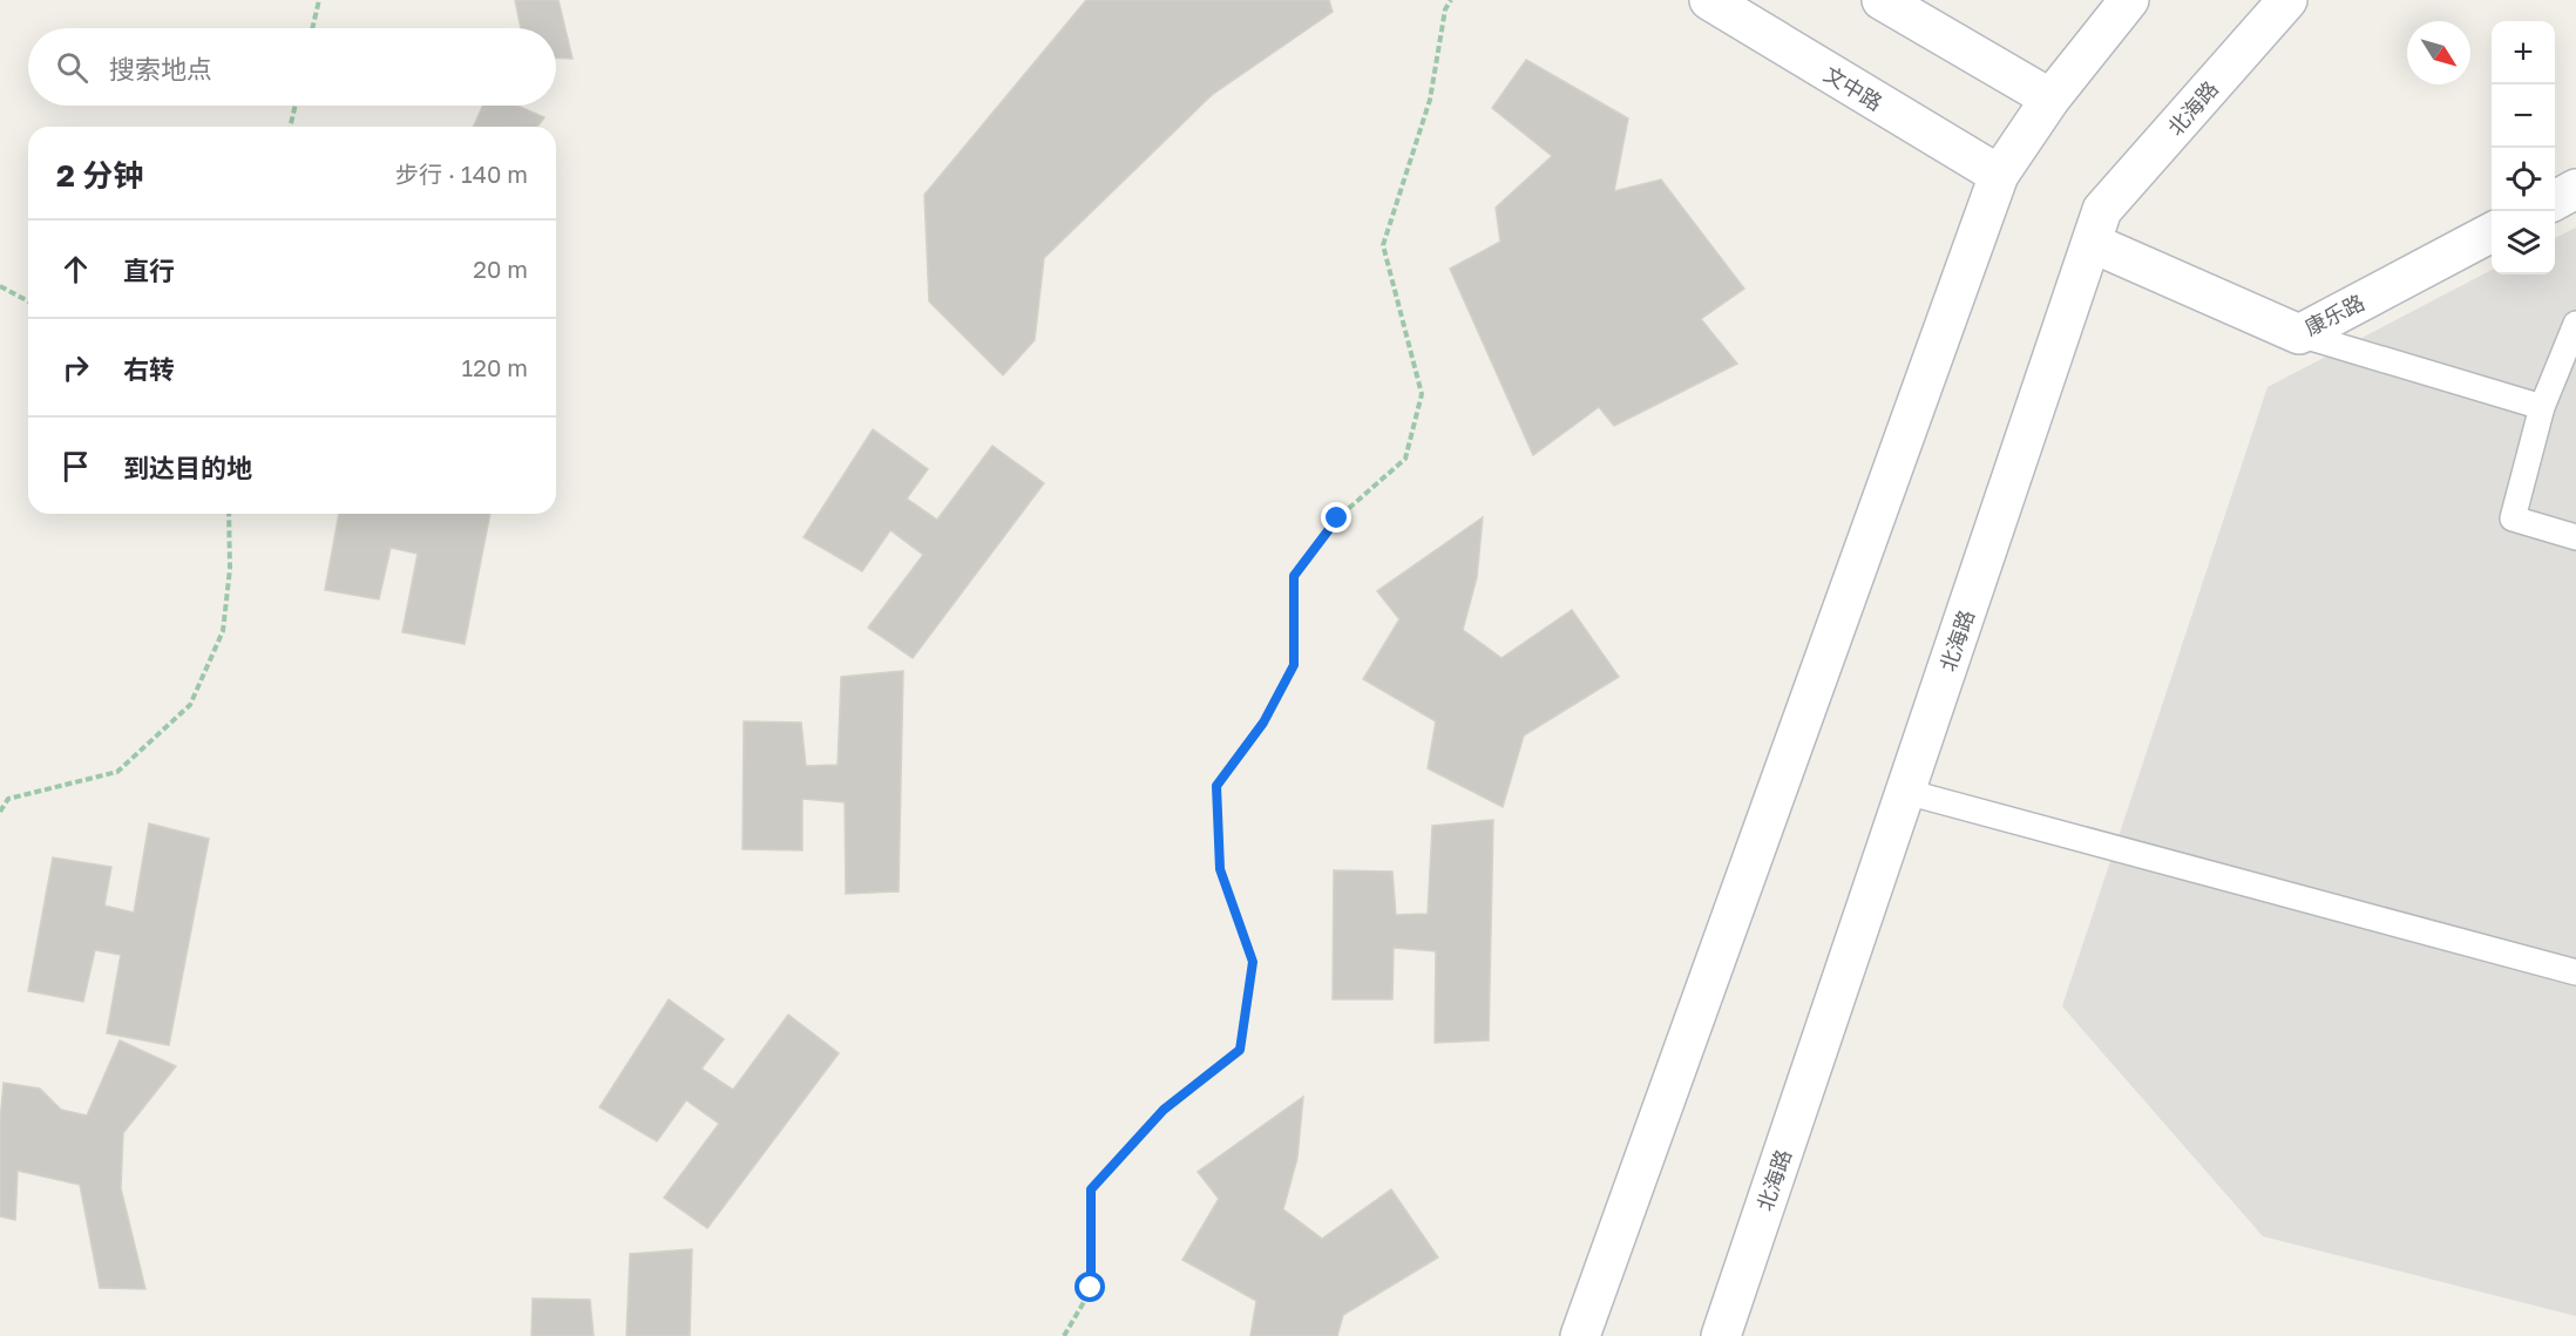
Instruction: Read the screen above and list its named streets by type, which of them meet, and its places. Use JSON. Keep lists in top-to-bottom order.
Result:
{
  "streets": {
    "main road": ["文中路", "北海路", "康乐路"]
  },
  "crossings": [
    ["北海路", "康乐路"]
  ],
  "north": "bottom right",
  "page": {
    "map_buttons": ["+", "−"],
    "search": "搜索地点",
    "heading": ["2 分钟", "步行 · 140 m"],
    "list": [
      ["直行", "20 m"],
      ["右转", "120 m"],
      "到达目的地"
    ]
  }
}
